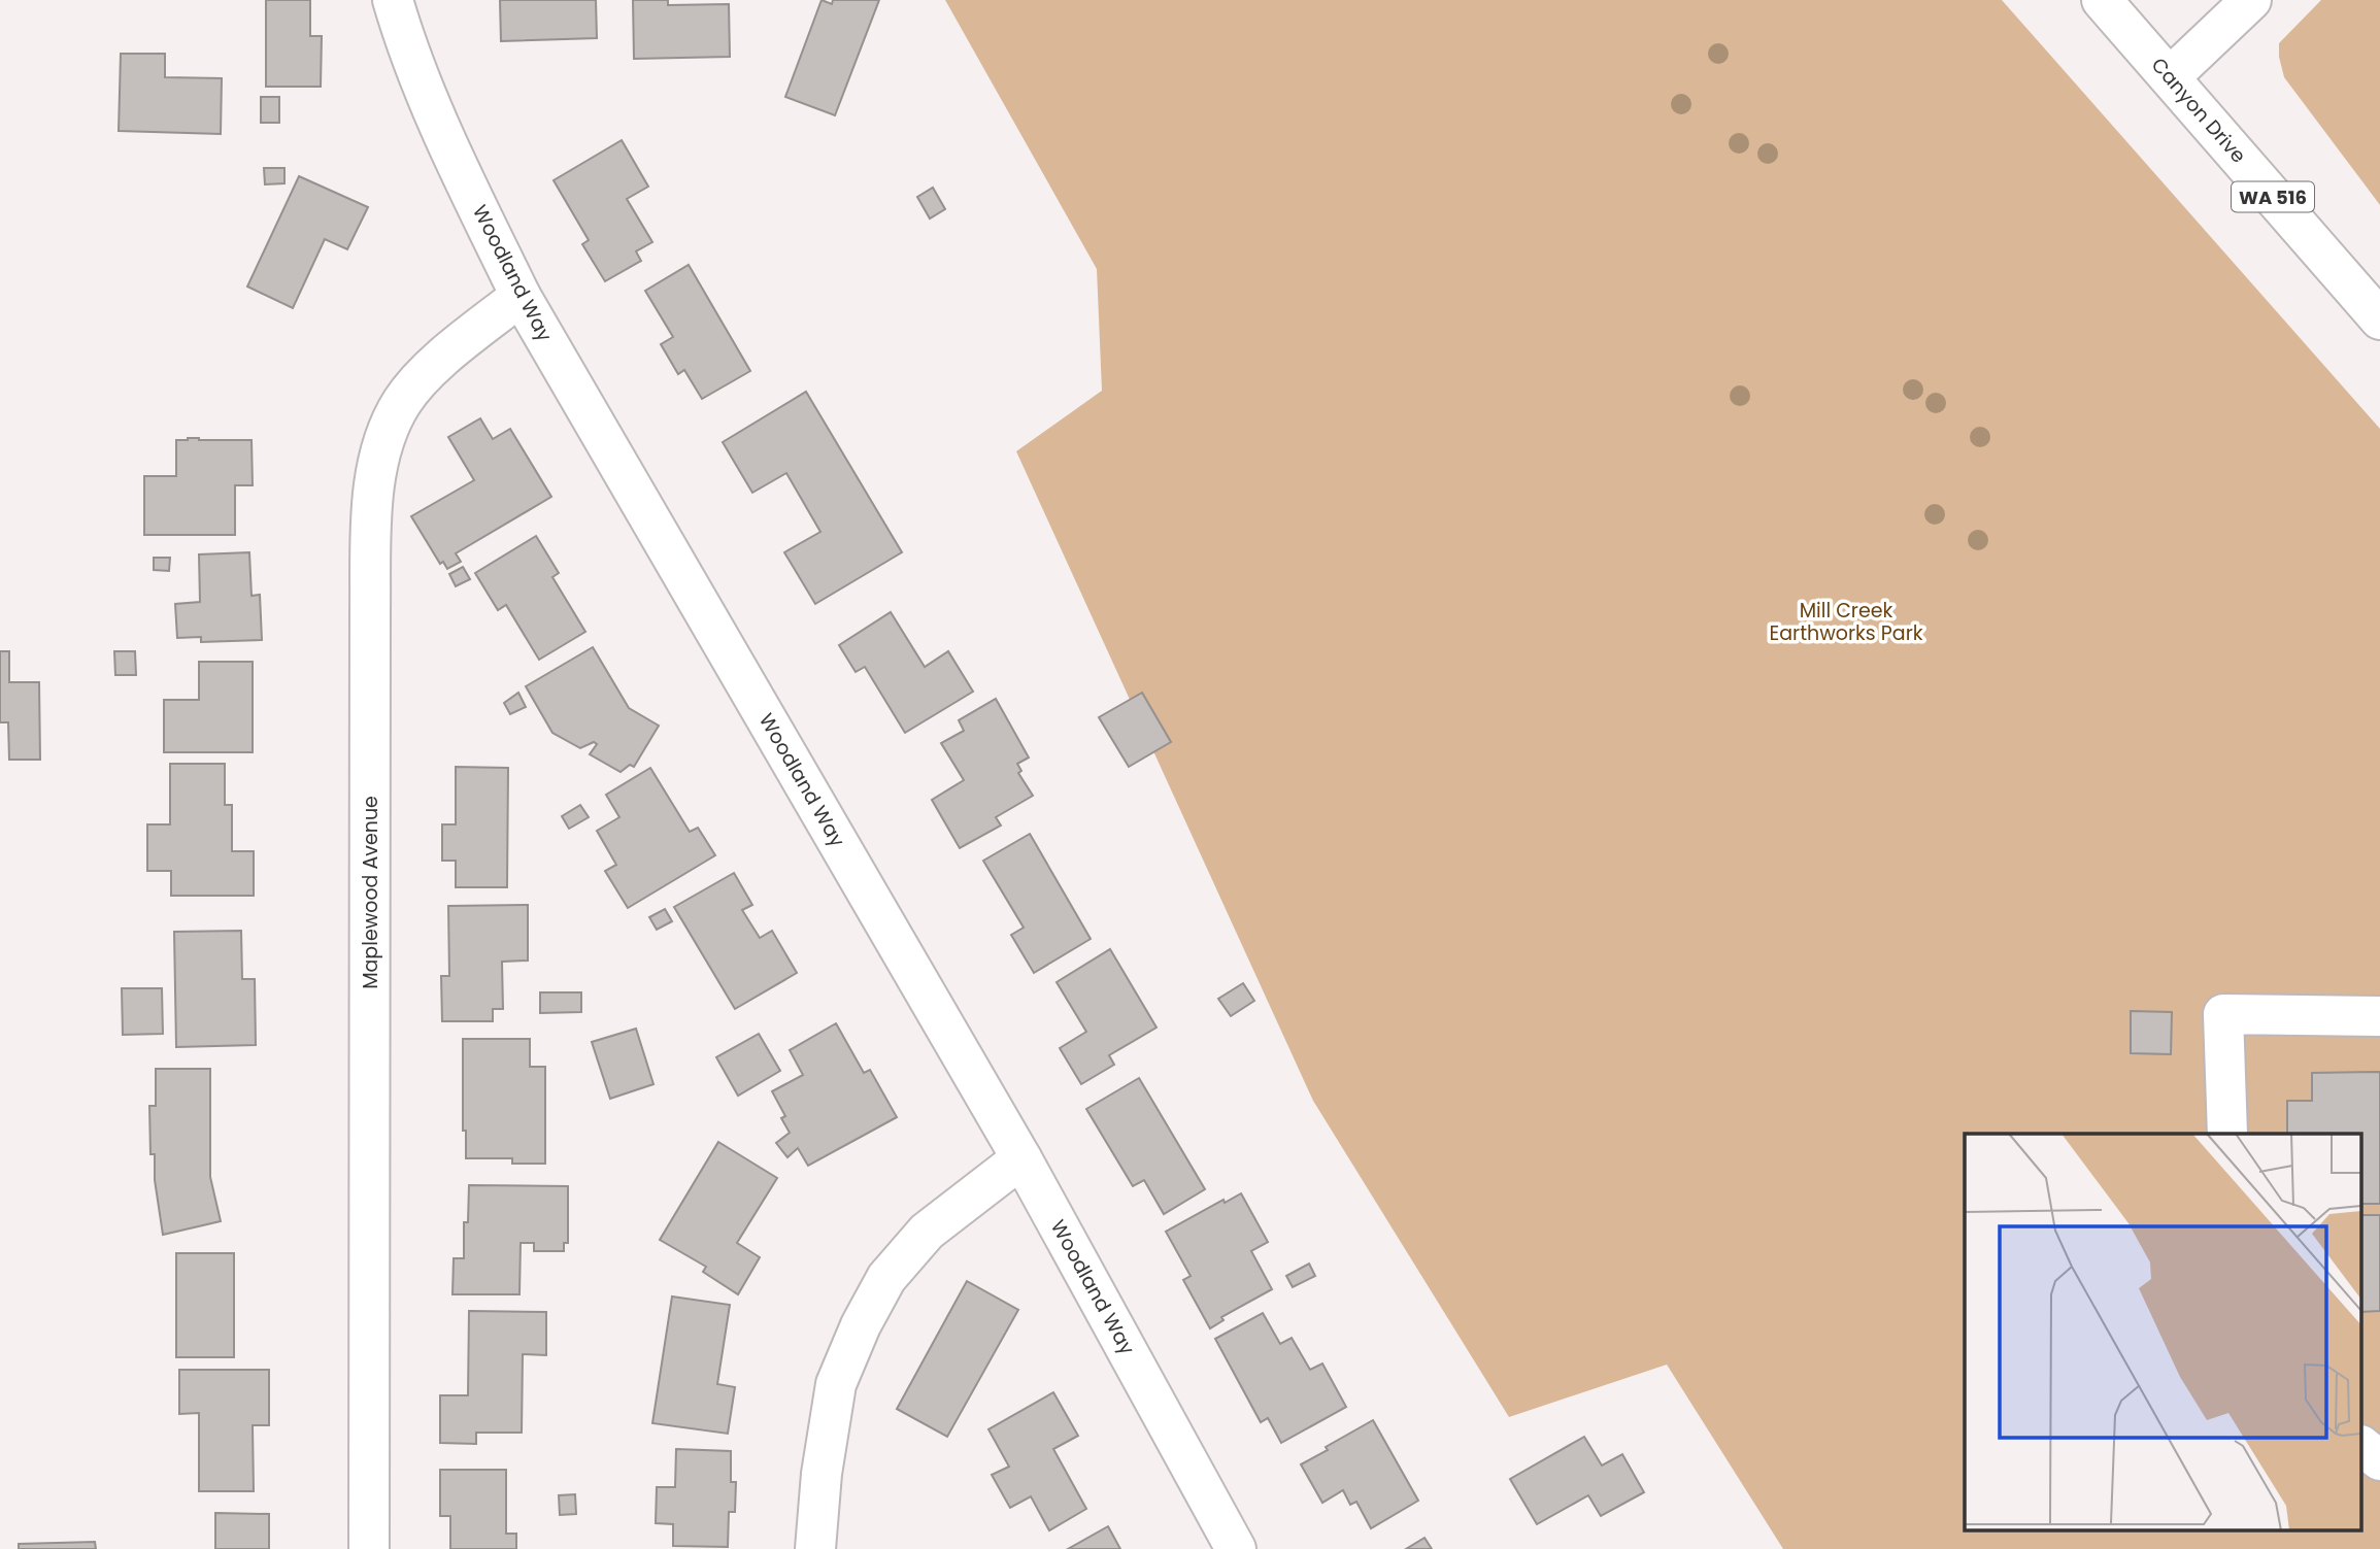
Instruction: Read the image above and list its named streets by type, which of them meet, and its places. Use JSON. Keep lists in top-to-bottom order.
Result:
{
  "streets": {
    "street": [
      "Canyon Drive",
      "WA 516",
      "Woodland Way",
      "Maplewood Avenue"
    ]
  },
  "crossings": [
    ["Woodland Way", "Maplewood Avenue"]
  ],
  "parks": ["Mill Creek Earthworks Park"]
}
